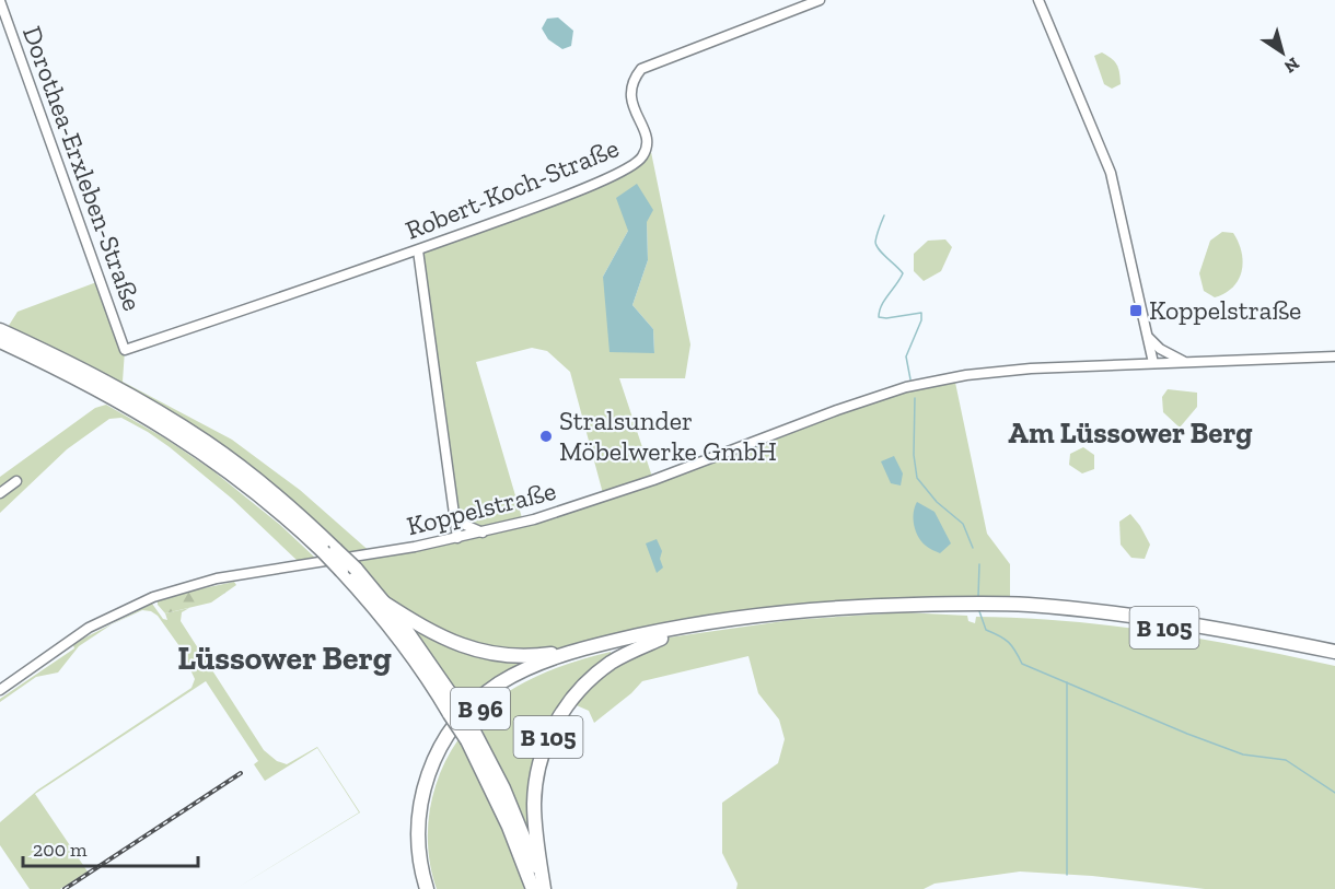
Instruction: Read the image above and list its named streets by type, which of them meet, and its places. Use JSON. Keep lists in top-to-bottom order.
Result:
{
  "streets": {
    "highway": ["B 105", "B 96"],
    "street": ["Dorothea-Erxleben-Straße", "Robert-Koch-Straße", "Koppelstraße"]
  },
  "crossings": [
    ["Dorothea-Erxleben-Straße", "Robert-Koch-Straße"],
    ["B 105", "B 96"]
  ],
  "districts": ["Am Lüssower Berg", "Lüssower Berg"],
  "places": {
    "transit": ["Koppelstraße"],
    "other": ["Stralsunder Möbelwerke GmbH"]
  },
  "scale_bar": "200 m",
  "north": "bottom right"
}
